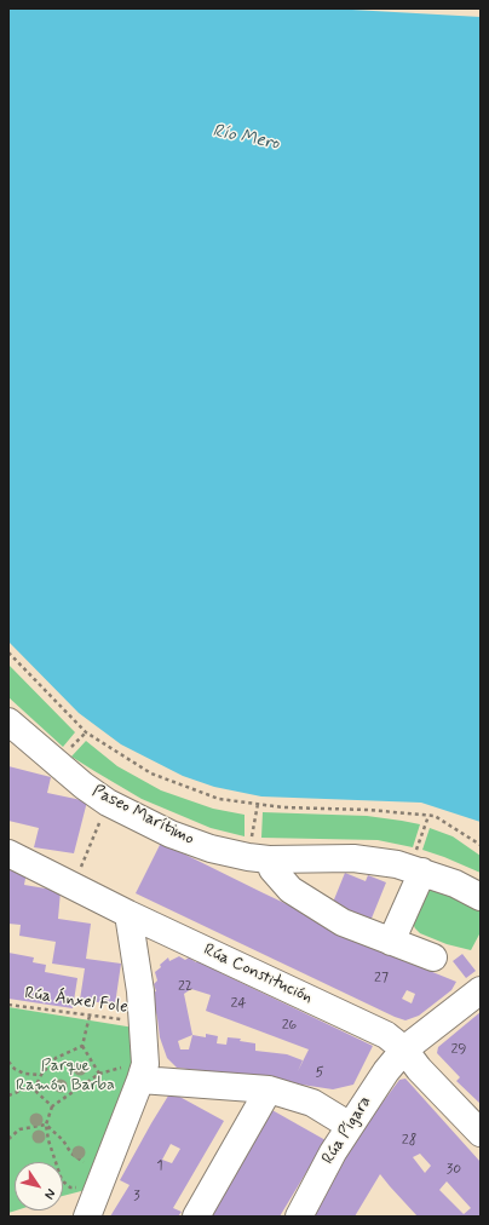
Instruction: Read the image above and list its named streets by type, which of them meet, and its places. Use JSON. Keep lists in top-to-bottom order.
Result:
{
  "streets": {
    "street": ["Paseo Marítimo", "Rúa Constitución", "Rúa Pígara"],
    "path": ["Rúa Ánxel Fole"]
  },
  "crossings": [
    ["Rúa Constitución", "Rúa Pígara"]
  ],
  "water": ["Río Mero"],
  "parks": ["Parque Ramón Barba"],
  "house_numbers": [
    "27",
    "22",
    "24",
    "26",
    "29",
    "5",
    "28",
    "1",
    "30",
    "3"
  ],
  "north": "bottom right"
}
